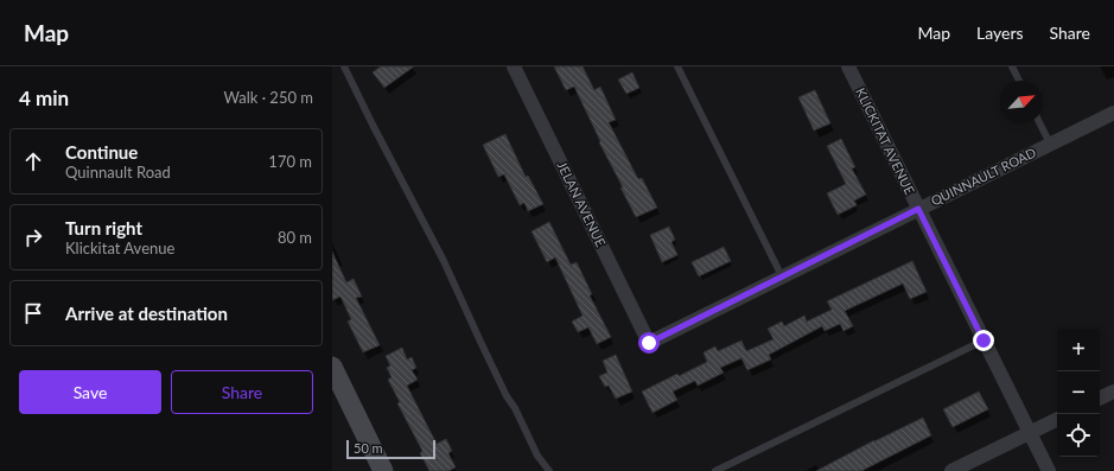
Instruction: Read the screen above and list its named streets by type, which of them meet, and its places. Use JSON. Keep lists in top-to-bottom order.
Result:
{
  "streets": {
    "street": ["KLICKITAT AVENUE", "QUINNAULT ROAD", "JELAN AVENUE"]
  },
  "crossings": [
    ["KLICKITAT AVENUE", "QUINNAULT ROAD"],
    ["QUINNAULT ROAD", "JELAN AVENUE"]
  ],
  "scale_bar": "50 m",
  "north": "top right",
  "page": {
    "header": "Map",
    "nav": ["Map", "Layers", "Share"],
    "heading": ["4 min", "Walk · 250 m"],
    "list": [
      ["Continue", "Quinnault Road", "170 m"],
      ["Turn right", "Klickitat Avenue", "80 m"],
      "Arrive at destination"
    ],
    "map_buttons": ["+", "−"],
    "buttons": ["Save", "Share"],
    "scale": "50 m"
  }
}
